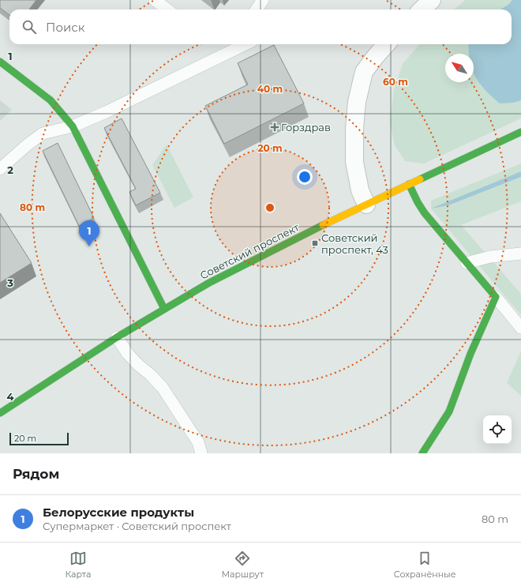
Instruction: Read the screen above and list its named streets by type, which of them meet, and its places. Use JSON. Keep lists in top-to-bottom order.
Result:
{
  "streets": {
    "street": ["Советский проспект"]
  },
  "places": {
    "health": ["Горздрав"],
    "transit": ["Советский проспект, 43"]
  },
  "scale_bar": "20 m",
  "north": "top left",
  "page": {
    "search": "Поиск",
    "pins": "1",
    "scale": "20 m",
    "heading": "Рядом",
    "list": [
      {
        "mark": "1",
        "name": "Белорусские продукты",
        "note": "Супермаркет · Советский проспект",
        "value": "80 m"
      }
    ],
    "nav": ["Карта", "Маршрут", "Сохранённые"]
  },
  "grid": {
    "rows": [
      "1",
      "2",
      "3",
      "4"
    ]
  },
  "rings": [
    "60 m",
    "40 m",
    "20 m",
    "80 m"
  ]
}
